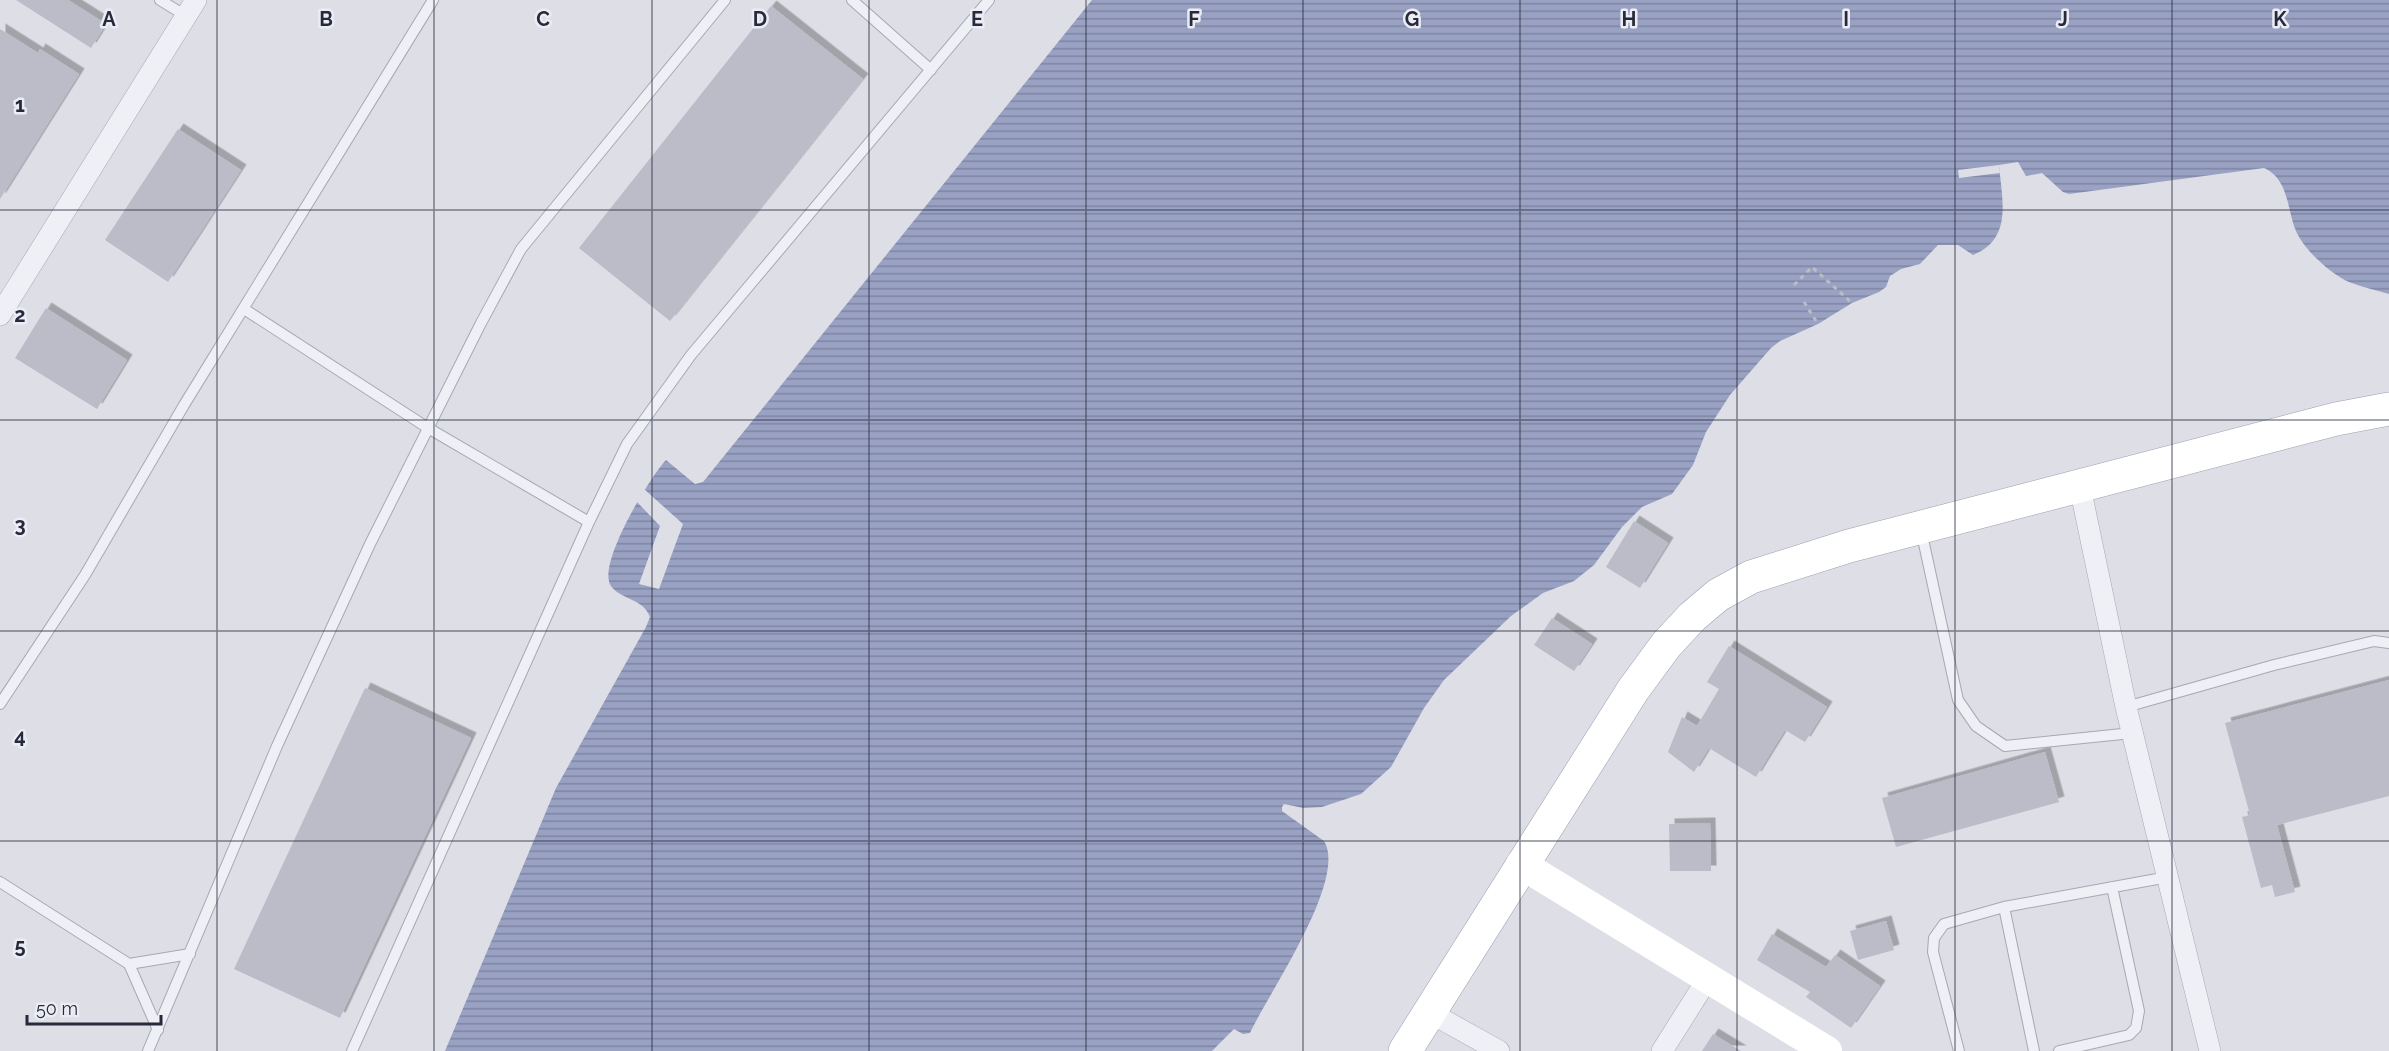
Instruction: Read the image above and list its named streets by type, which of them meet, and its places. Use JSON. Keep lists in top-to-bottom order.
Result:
{
  "scale_bar": "50 m",
  "grid": {
    "columns": [
      "A",
      "B",
      "C",
      "D",
      "E",
      "F",
      "G",
      "H",
      "I",
      "J",
      "K"
    ],
    "rows": [
      "1",
      "2",
      "3",
      "4",
      "5"
    ]
  }
}
